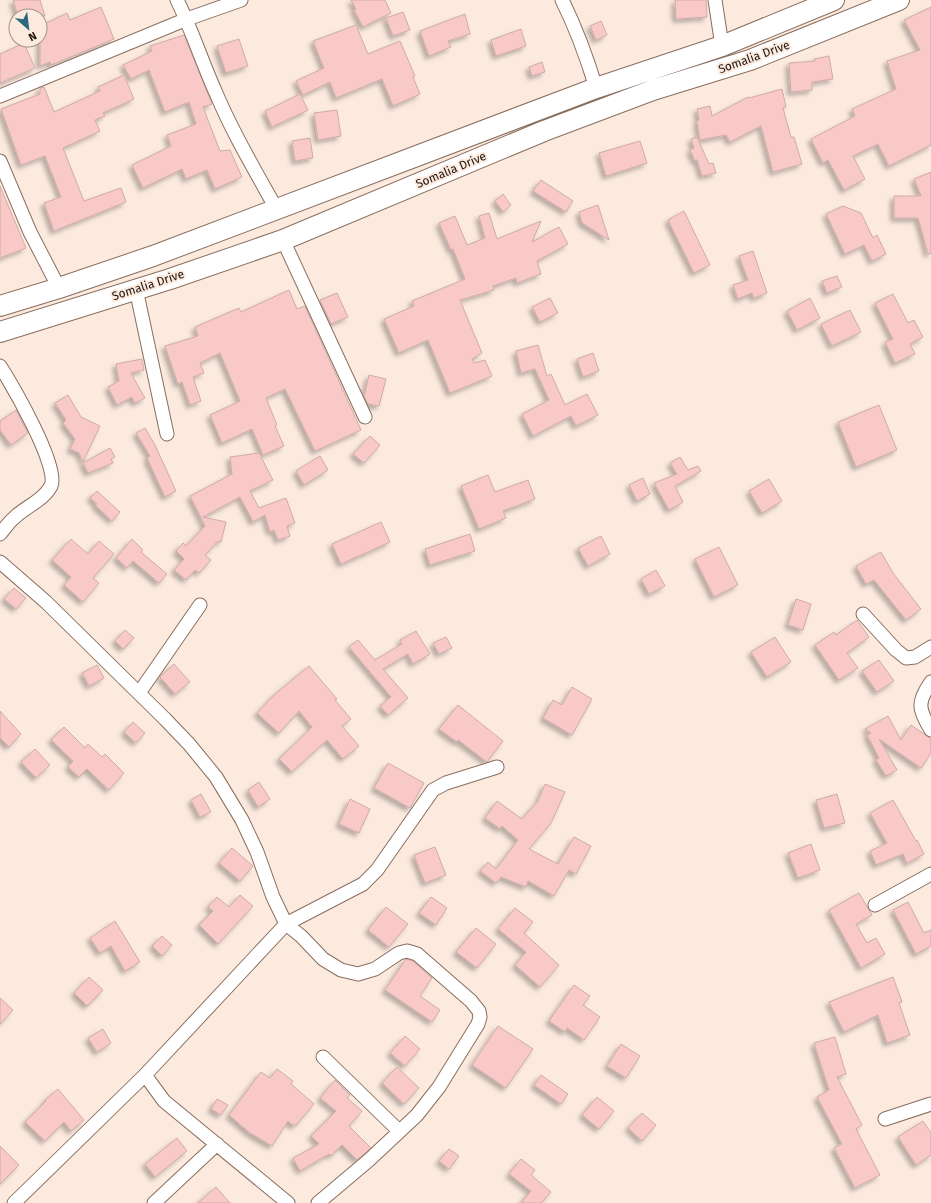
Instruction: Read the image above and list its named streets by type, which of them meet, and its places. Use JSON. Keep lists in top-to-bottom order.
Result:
{
  "streets": {
    "main road": ["Somalia Drive"]
  },
  "north": "bottom right"
}
